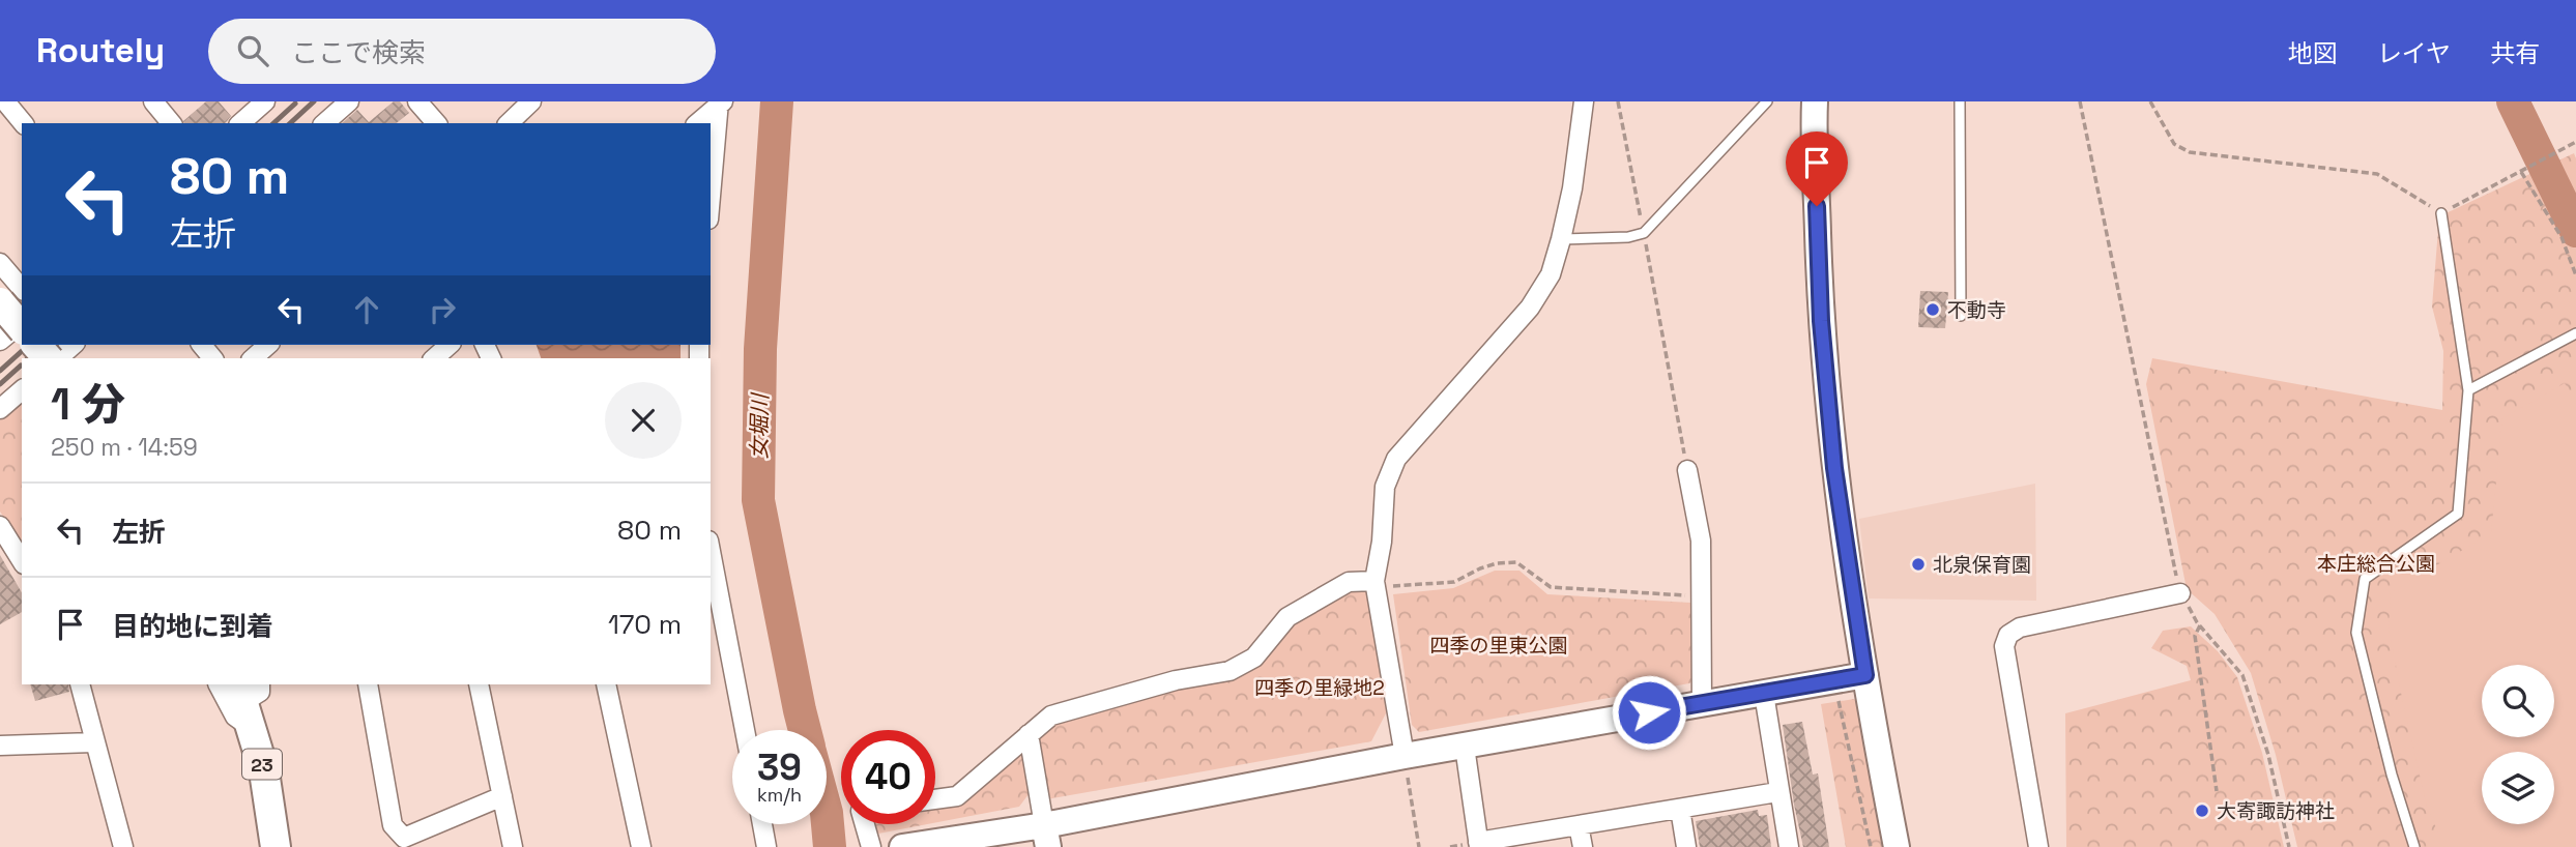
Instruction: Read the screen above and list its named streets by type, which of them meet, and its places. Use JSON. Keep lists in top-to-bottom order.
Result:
{
  "streets": {
    "main road": ["23"]
  },
  "water": ["女堀川"],
  "parks": ["本庄総合公園", "四季の里東公園", "四季の里緑地2"],
  "places": ["不動寺", "北泉保育園", "大寄諏訪神社"],
  "page": {
    "header": "Routely",
    "search": "ここで検索",
    "nav": ["地図", "レイヤ", "共有"],
    "turn": ["80 m", "左折"],
    "heading": ["1 分", "250 m · 14:59"],
    "list": [
      {
        "name": "左折",
        "value": "80 m"
      },
      {
        "name": "目的地に到着",
        "value": "170 m"
      }
    ],
    "speed": "39 km/h",
    "limit": "40"
  }
}
